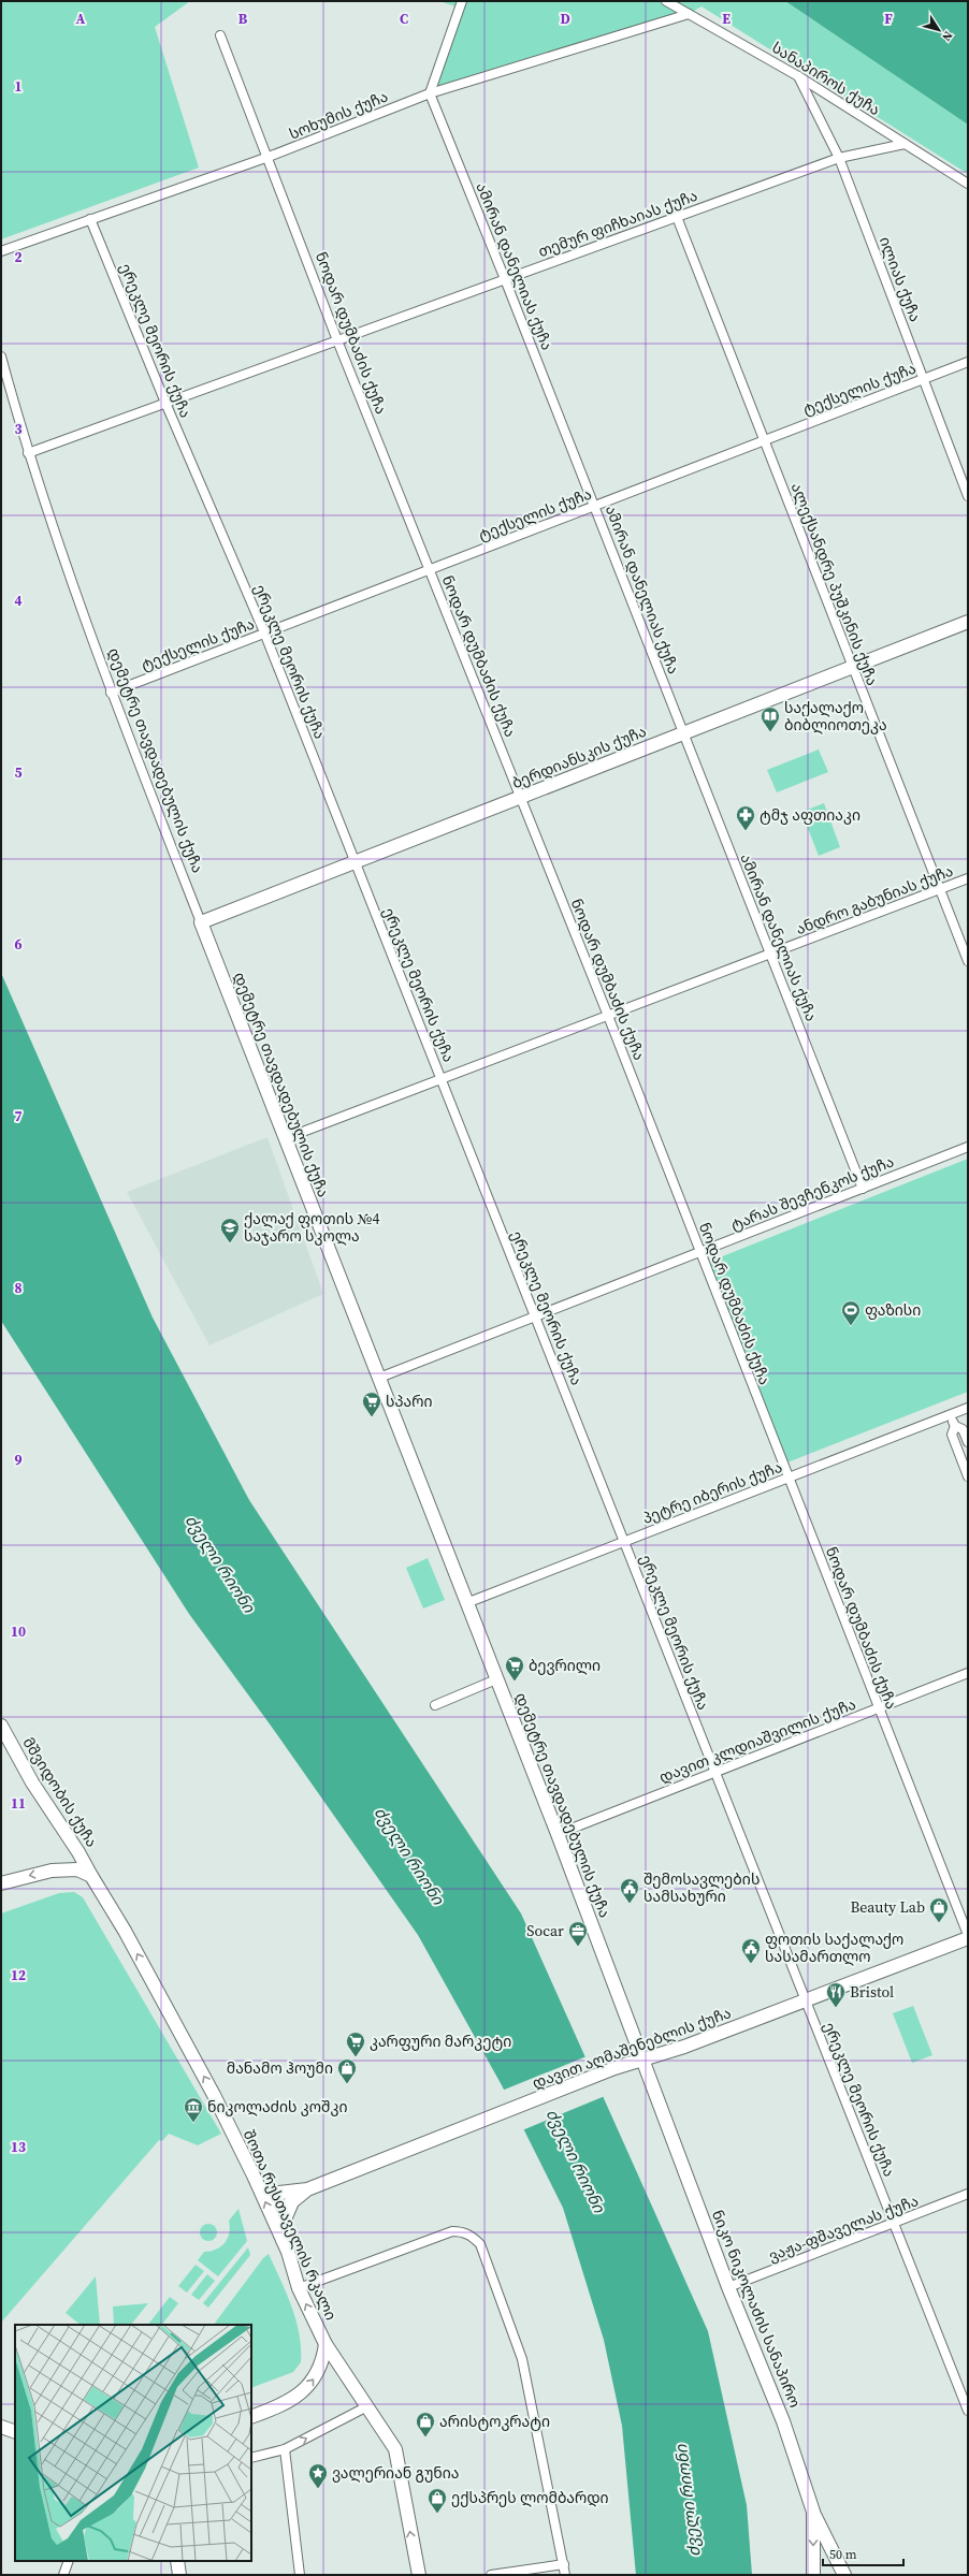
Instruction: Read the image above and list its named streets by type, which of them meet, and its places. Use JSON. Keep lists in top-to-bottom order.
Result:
{
  "streets": {
    "street": [
      "სანაპიროს ქუჩა",
      "სოხუმის ქუჩა",
      "თემურ ფიჩხაიას ქუჩა",
      "ამირან დანელიას ქუჩა",
      "ილიას ქუჩა",
      "ნოდარ დუმბაძის ქუჩა",
      "ერეკლე მეორის ქუჩა",
      "ტექსელის ქუჩა",
      "ალექსანდრე პუშკინის ქუჩა",
      "ბერდიანსკის ქუჩა",
      "დემეტრე თავდადებულის ქუჩა",
      "ანდრო გაბუნიას ქუჩა",
      "ტარას შევჩენკოს ქუჩა",
      "პეტრე იბერის ქუჩა",
      "დავით კლდიაშვილის ქუჩა",
      "მშვიდობის ქუჩა",
      "დავით აღმაშენებლის ქუჩა",
      "შოთა რუსთაველის რკალი",
      "ვაჟა-ფშაველას ქუჩა",
      "ნიკო ნიკოლაძის სანაპირო"
    ]
  },
  "crossings": [
    ["სანაპიროს ქუჩა", "სოხუმის ქუჩა"],
    ["სანაპიროს ქუჩა", "თემურ ფიჩხაიას ქუჩა"],
    ["სანაპიროს ქუჩა", "ილიას ქუჩა"],
    ["სოხუმის ქუჩა", "ამირან დანელიას ქუჩა"],
    ["სოხუმის ქუჩა", "ნოდარ დუმბაძის ქუჩა"],
    ["სოხუმის ქუჩა", "ერეკლე მეორის ქუჩა"],
    ["თემურ ფიჩხაიას ქუჩა", "ამირან დანელიას ქუჩა"],
    ["თემურ ფიჩხაიას ქუჩა", "ილიას ქუჩა"],
    ["თემურ ფიჩხაიას ქუჩა", "ნოდარ დუმბაძის ქუჩა"],
    ["თემურ ფიჩხაიას ქუჩა", "ერეკლე მეორის ქუჩა"],
    ["თემურ ფიჩხაიას ქუჩა", "ალექსანდრე პუშკინის ქუჩა"],
    ["თემურ ფიჩხაიას ქუჩა", "დემეტრე თავდადებულის ქუჩა"],
    ["ამირან დანელიას ქუჩა", "ტექსელის ქუჩა"],
    ["ამირან დანელიას ქუჩა", "ბერდიანსკის ქუჩა"],
    ["ამირან დანელიას ქუჩა", "ანდრო გაბუნიას ქუჩა"],
    ["ამირან დანელიას ქუჩა", "ტარას შევჩენკოს ქუჩა"],
    ["ილიას ქუჩა", "ტექსელის ქუჩა"],
    ["ნოდარ დუმბაძის ქუჩა", "ტექსელის ქუჩა"],
    ["ნოდარ დუმბაძის ქუჩა", "ბერდიანსკის ქუჩა"],
    ["ნოდარ დუმბაძის ქუჩა", "ანდრო გაბუნიას ქუჩა"],
    ["ნოდარ დუმბაძის ქუჩა", "ტარას შევჩენკოს ქუჩა"],
    ["ნოდარ დუმბაძის ქუჩა", "პეტრე იბერის ქუჩა"],
    ["ნოდარ დუმბაძის ქუჩა", "დავით კლდიაშვილის ქუჩა"],
    ["ერეკლე მეორის ქუჩა", "ტექსელის ქუჩა"],
    ["ერეკლე მეორის ქუჩა", "ბერდიანსკის ქუჩა"],
    ["ერეკლე მეორის ქუჩა", "ანდრო გაბუნიას ქუჩა"],
    ["ერეკლე მეორის ქუჩა", "ტარას შევჩენკოს ქუჩა"],
    ["ერეკლე მეორის ქუჩა", "პეტრე იბერის ქუჩა"],
    ["ერეკლე მეორის ქუჩა", "დავით კლდიაშვილის ქუჩა"],
    ["ერეკლე მეორის ქუჩა", "დავით აღმაშენებლის ქუჩა"],
    ["ერეკლე მეორის ქუჩა", "ვაჟა-ფშაველას ქუჩა"],
    ["ტექსელის ქუჩა", "ალექსანდრე პუშკინის ქუჩა"],
    ["ტექსელის ქუჩა", "დემეტრე თავდადებულის ქუჩა"],
    ["ალექსანდრე პუშკინის ქუჩა", "ბერდიანსკის ქუჩა"],
    ["ალექსანდრე პუშკინის ქუჩა", "ანდრო გაბუნიას ქუჩა"],
    ["ბერდიანსკის ქუჩა", "დემეტრე თავდადებულის ქუჩა"],
    ["დემეტრე თავდადებულის ქუჩა", "ანდრო გაბუნიას ქუჩა"],
    ["დემეტრე თავდადებულის ქუჩა", "ტარას შევჩენკოს ქუჩა"],
    ["დემეტრე თავდადებულის ქუჩა", "პეტრე იბერის ქუჩა"],
    ["დემეტრე თავდადებულის ქუჩა", "დავით კლდიაშვილის ქუჩა"],
    ["დემეტრე თავდადებულის ქუჩა", "დავით აღმაშენებლის ქუჩა"],
    ["დემეტრე თავდადებულის ქუჩა", "ნიკო ნიკოლაძის სანაპირო"],
    ["მშვიდობის ქუჩა", "შოთა რუსთაველის რკალი"],
    ["დავით აღმაშენებლის ქუჩა", "შოთა რუსთაველის რკალი"],
    ["დავით აღმაშენებლის ქუჩა", "ნიკო ნიკოლაძის სანაპირო"],
    ["ვაჟა-ფშაველას ქუჩა", "ნიკო ნიკოლაძის სანაპირო"]
  ],
  "water": ["ძველი რიონი"],
  "places": {
    "library": ["საქალაქო ბიბლიოთეკა"],
    "pharmacy": ["ტმჯ აფთიაკი"],
    "school or university": ["ქალაქ ფოთის №4 საჯარო სკოლა"],
    "sports": ["ფაზისი"],
    "supermarket": ["სპარი", "ბევრილი", "კარფური მარკეტი"],
    "public building": ["შემოსავლების სამსახური", "ფოთის საქალაქო სასამართლო"],
    "shop": [
      "Beauty Lab",
      "მანამო ჰოუმი",
      "არისტოკრატი",
      "ექსპრეს ლომბარდი"
    ],
    "office": ["Socar"],
    "restaurant": ["Bristol"],
    "museum": ["ნიკოლაძის კოშკი"],
    "place": ["ვალერიან გუნია"]
  },
  "scale_bar": "50 m",
  "north": "bottom right",
  "grid": {
    "columns": [
      "A",
      "B",
      "C",
      "D",
      "E",
      "F"
    ],
    "rows": [
      "1",
      "2",
      "3",
      "4",
      "5",
      "6",
      "7",
      "8",
      "9",
      "10",
      "11",
      "12",
      "13"
    ]
  }
}
